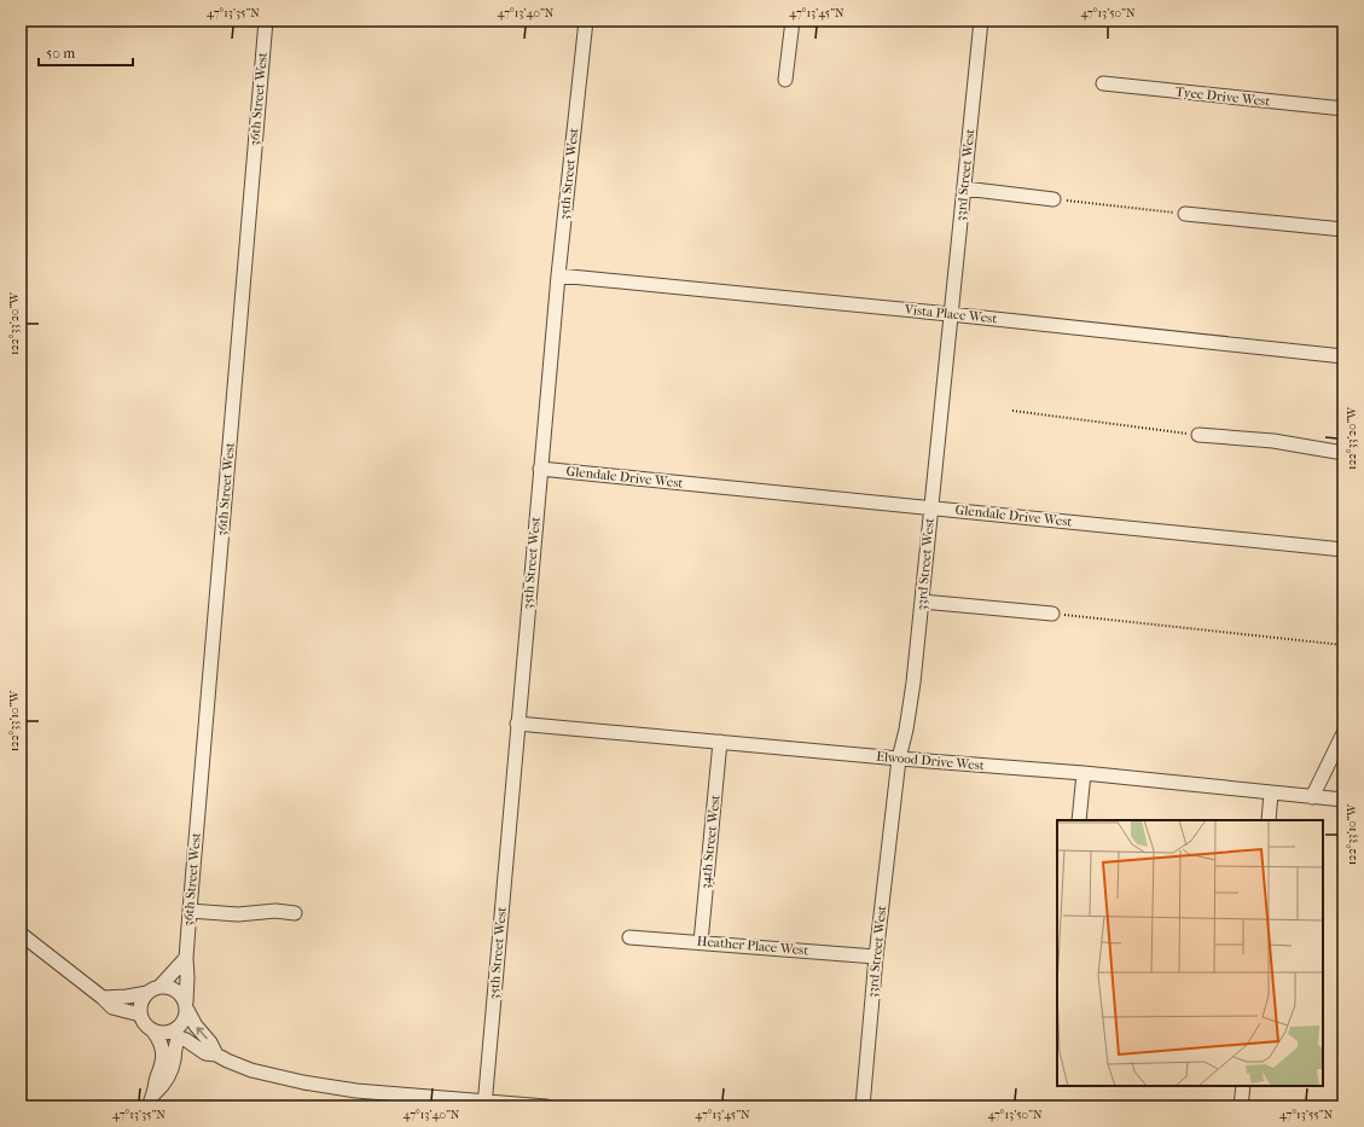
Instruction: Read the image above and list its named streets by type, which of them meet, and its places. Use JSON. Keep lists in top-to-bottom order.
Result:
{
  "streets": {
    "street": [
      "Tyee Drive West",
      "36th Street West",
      "35th Street West",
      "33rd Street West",
      "Vista Place West",
      "Glendale Drive West",
      "Elwood Drive West",
      "34th Street West",
      "Heather Place West"
    ]
  },
  "crossings": [
    ["35th Street West", "Vista Place West"],
    ["35th Street West", "Glendale Drive West"],
    ["35th Street West", "Elwood Drive West"],
    ["33rd Street West", "Vista Place West"],
    ["33rd Street West", "Glendale Drive West"],
    ["33rd Street West", "Elwood Drive West"],
    ["33rd Street West", "Heather Place West"],
    ["Elwood Drive West", "34th Street West"],
    ["34th Street West", "Heather Place West"]
  ],
  "scale_bar": "50 m",
  "coordinates": [
    "47°13'35\"N",
    "47°13'40\"N",
    "47°13'45\"N",
    "47°13'50\"N",
    "122°33'20\"W",
    "122°33'10\"W",
    "47°13'55\"N"
  ]
}
